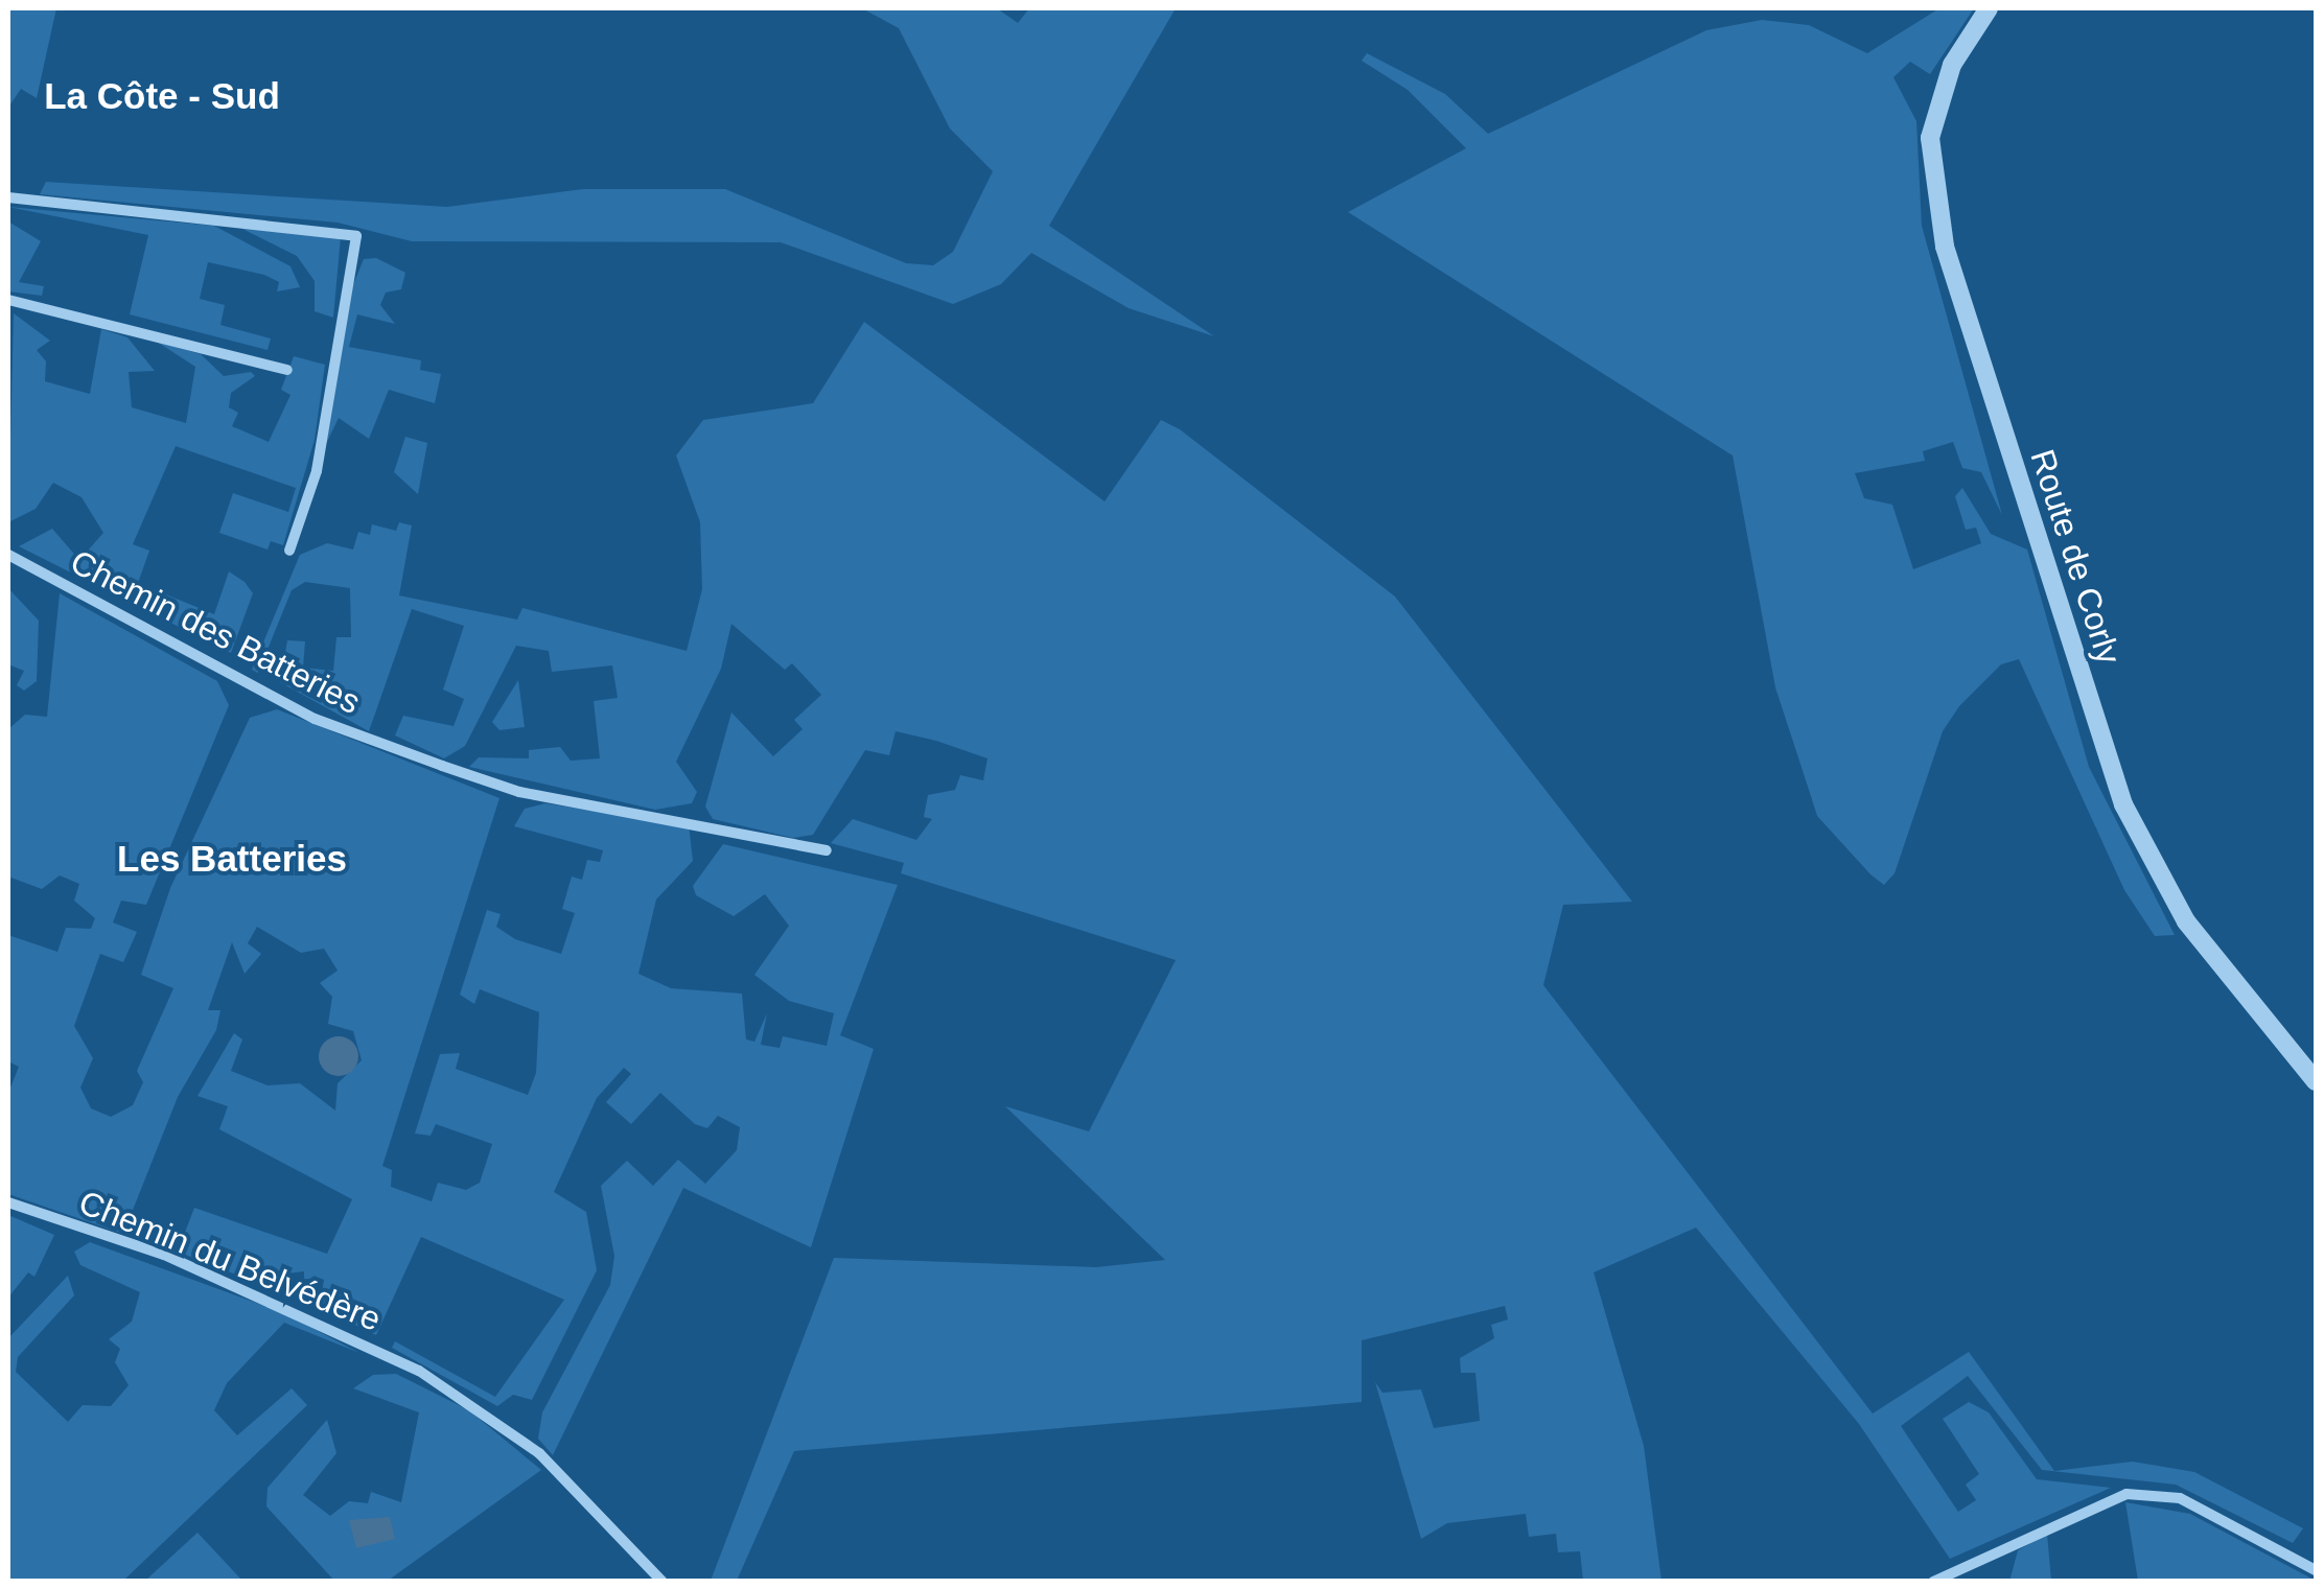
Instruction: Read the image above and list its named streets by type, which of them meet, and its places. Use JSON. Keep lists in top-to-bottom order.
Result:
{
  "streets": {
    "street": ["Route de Corly", "Chemin des Batteries", "Chemin du Belvédère"]
  },
  "districts": ["La Côte - Sud", "Les Batteries"]
}
